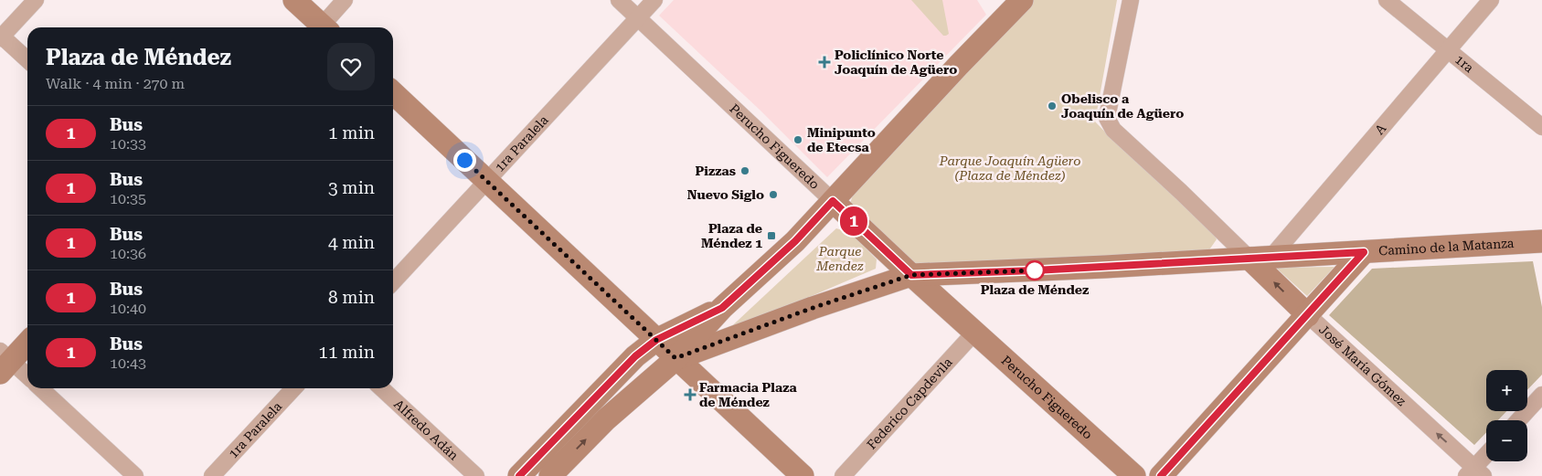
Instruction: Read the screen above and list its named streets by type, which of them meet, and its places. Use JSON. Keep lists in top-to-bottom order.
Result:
{
  "streets": {
    "main road": ["Perucho Figueredo", "Camino de la Matanza", "José María Gómez"],
    "street": [
      "1ra",
      "A",
      "1ra Paralela",
      "Federico Capdevila",
      "Alfredo Adán"
    ]
  },
  "crossings": [
    ["1ra", "A"],
    ["A", "Camino de la Matanza"],
    ["A", "José María Gómez"],
    ["1ra Paralela", "Perucho Figueredo"],
    ["Perucho Figueredo", "Camino de la Matanza"],
    ["Perucho Figueredo", "Federico Capdevila"],
    ["Camino de la Matanza", "José María Gómez"]
  ],
  "one_way": ["José María Gómez"],
  "parks": ["Parque Joaquín Agüero (Plaza de Méndez)", "Parque Mendez"],
  "places": {
    "health": ["Policlínico Norte Joaquín de Agüero", "Farmacia Plaza de Méndez"],
    "other": [
      "Obelisco a Joaquín de Agüero",
      "Minipunto de Etecsa",
      "Pizzas",
      "Nuevo Siglo",
      "Plaza de Méndez"
    ],
    "transit": ["Plaza de Méndez 1"]
  },
  "lines": ["bus line 1"],
  "page": {
    "on_map": "1",
    "heading": ["Plaza de Méndez", "Walk · 4 min · 270 m"],
    "list": [
      {
        "mark": "1",
        "name": "Bus",
        "note": "10:33",
        "value": "1 min"
      },
      {
        "mark": "1",
        "name": "Bus",
        "note": "10:35",
        "value": "3 min"
      },
      {
        "mark": "1",
        "name": "Bus",
        "note": "10:36",
        "value": "4 min"
      },
      {
        "mark": "1",
        "name": "Bus",
        "note": "10:40",
        "value": "8 min"
      },
      {
        "mark": "1",
        "name": "Bus",
        "note": "10:43",
        "value": "11 min"
      }
    ],
    "map_buttons": ["+", "−"]
  }
}
